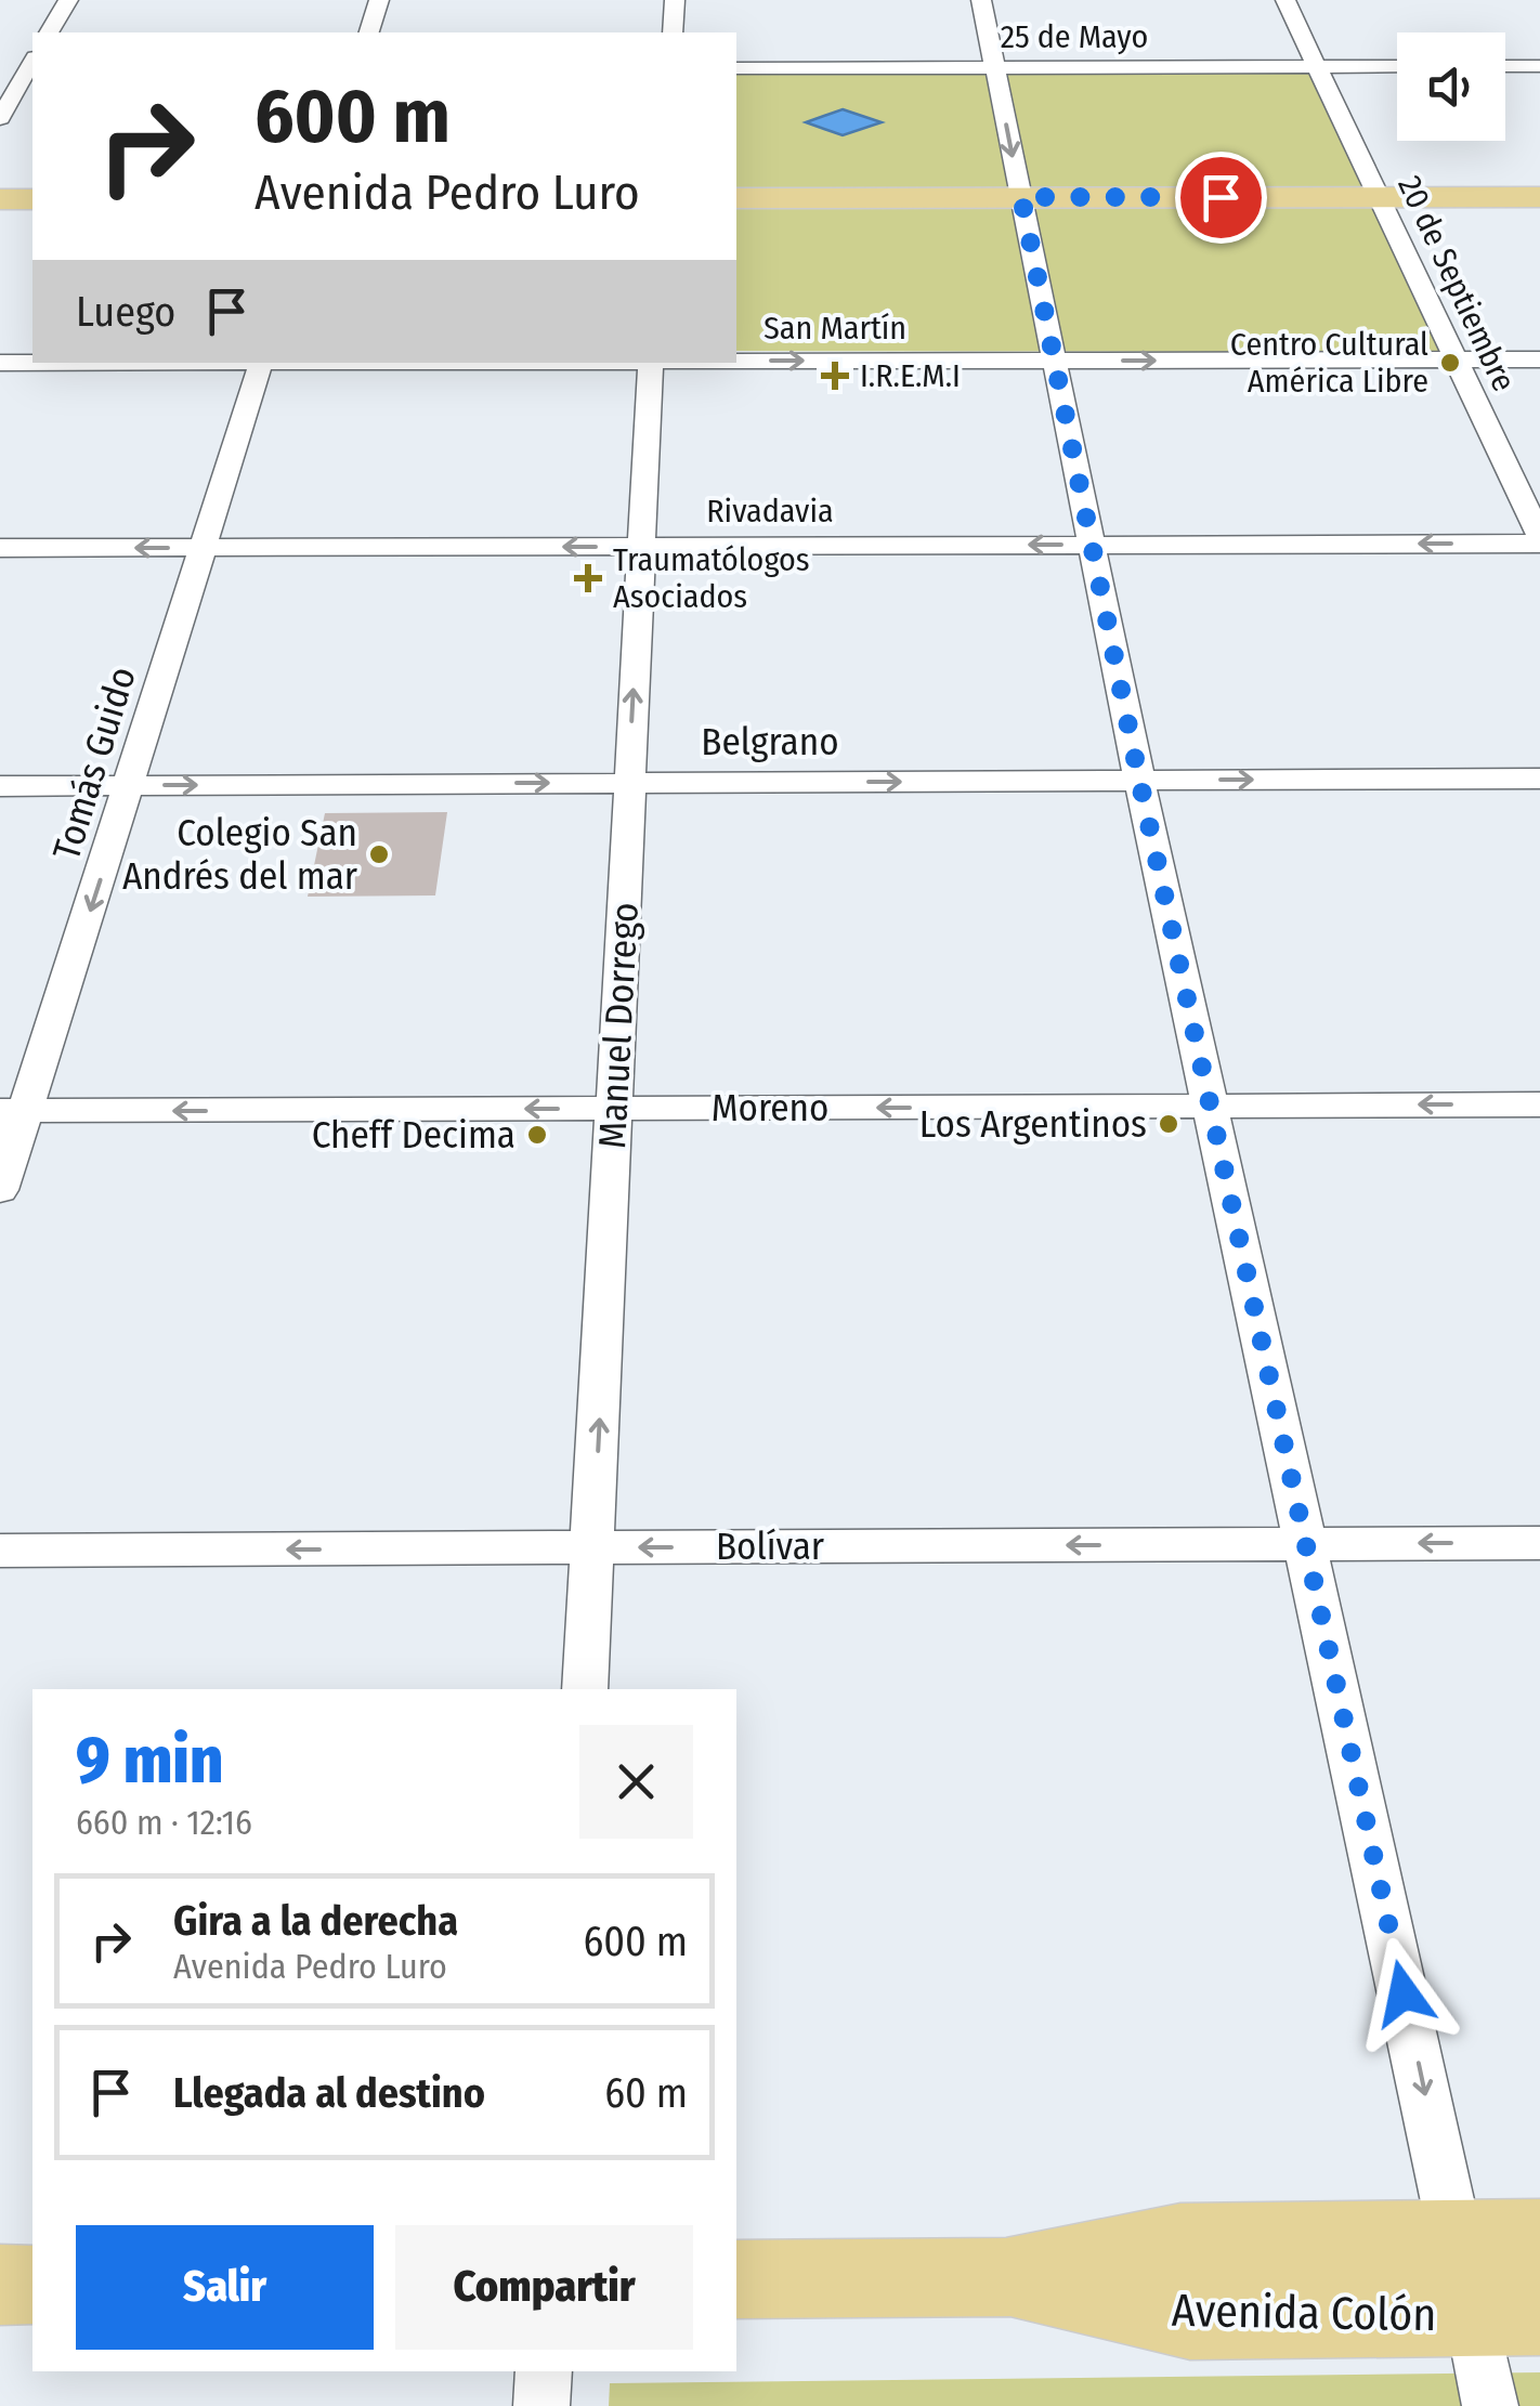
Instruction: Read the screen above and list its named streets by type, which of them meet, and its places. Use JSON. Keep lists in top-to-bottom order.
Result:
{
  "streets": {
    "main road": ["Avenida Colón"],
    "street": [
      "25 de Mayo",
      "20 de Septiembre",
      "San Martín",
      "Rivadavia",
      "Belgrano",
      "Tomás Guido",
      "Manuel Dorrego",
      "Moreno",
      "Bolívar"
    ]
  },
  "crossings": [
    ["25 de Mayo", "20 de Septiembre"],
    ["20 de Septiembre", "San Martín"],
    ["20 de Septiembre", "Rivadavia"],
    ["Rivadavia", "Tomás Guido"],
    ["Rivadavia", "Manuel Dorrego"],
    ["Belgrano", "Tomás Guido"],
    ["Belgrano", "Manuel Dorrego"],
    ["Tomás Guido", "Moreno"],
    ["Manuel Dorrego", "Moreno"],
    ["Manuel Dorrego", "Bolívar"]
  ],
  "one_way": [
    "San Martín",
    "Rivadavia",
    "Belgrano",
    "Tomás Guido",
    "Manuel Dorrego",
    "Moreno",
    "Bolívar"
  ],
  "places": {
    "other": [
      "Centro Cultural América Libre",
      "Colegio San Andrés del mar",
      "Los Argentinos",
      "Cheff Decima"
    ],
    "health": ["I.R.E.M.I", "Traumatólogos Asociados"]
  },
  "page": {
    "turn": ["600 m", "Avenida Pedro Luro"],
    "then": "Luego",
    "heading": ["9 min", "660 m · 12:16"],
    "list": [
      {
        "name": "Gira a la derecha",
        "note": "Avenida Pedro Luro",
        "value": "600 m"
      },
      {
        "name": "Llegada al destino",
        "value": "60 m"
      }
    ],
    "buttons": ["Salir", "Compartir"]
  }
}
